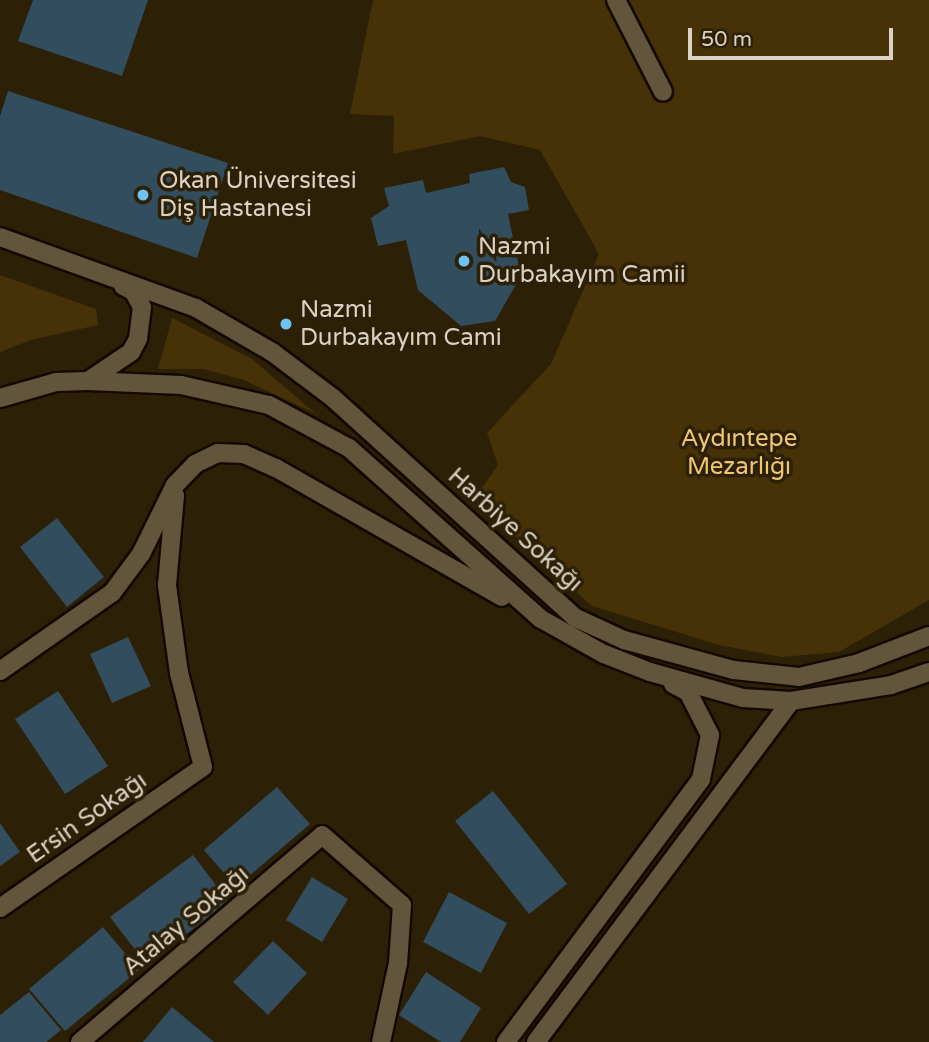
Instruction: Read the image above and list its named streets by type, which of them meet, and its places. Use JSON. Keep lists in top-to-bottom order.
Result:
{
  "streets": {
    "street": ["Harbiye Sokağı", "Ersin Sokağı", "Atalay Sokağı"]
  },
  "crossings": [
    ["Harbiye Sokağı", "Ersin Sokağı"]
  ],
  "parks": ["Aydıntepe Mezarlığı"],
  "places": ["Okan Üniversitesi Diş Hastanesi", "Nazmi Durbakayım Camii", "Nazmi Durbakayım Cami"],
  "scale_bar": "50 m"
}
